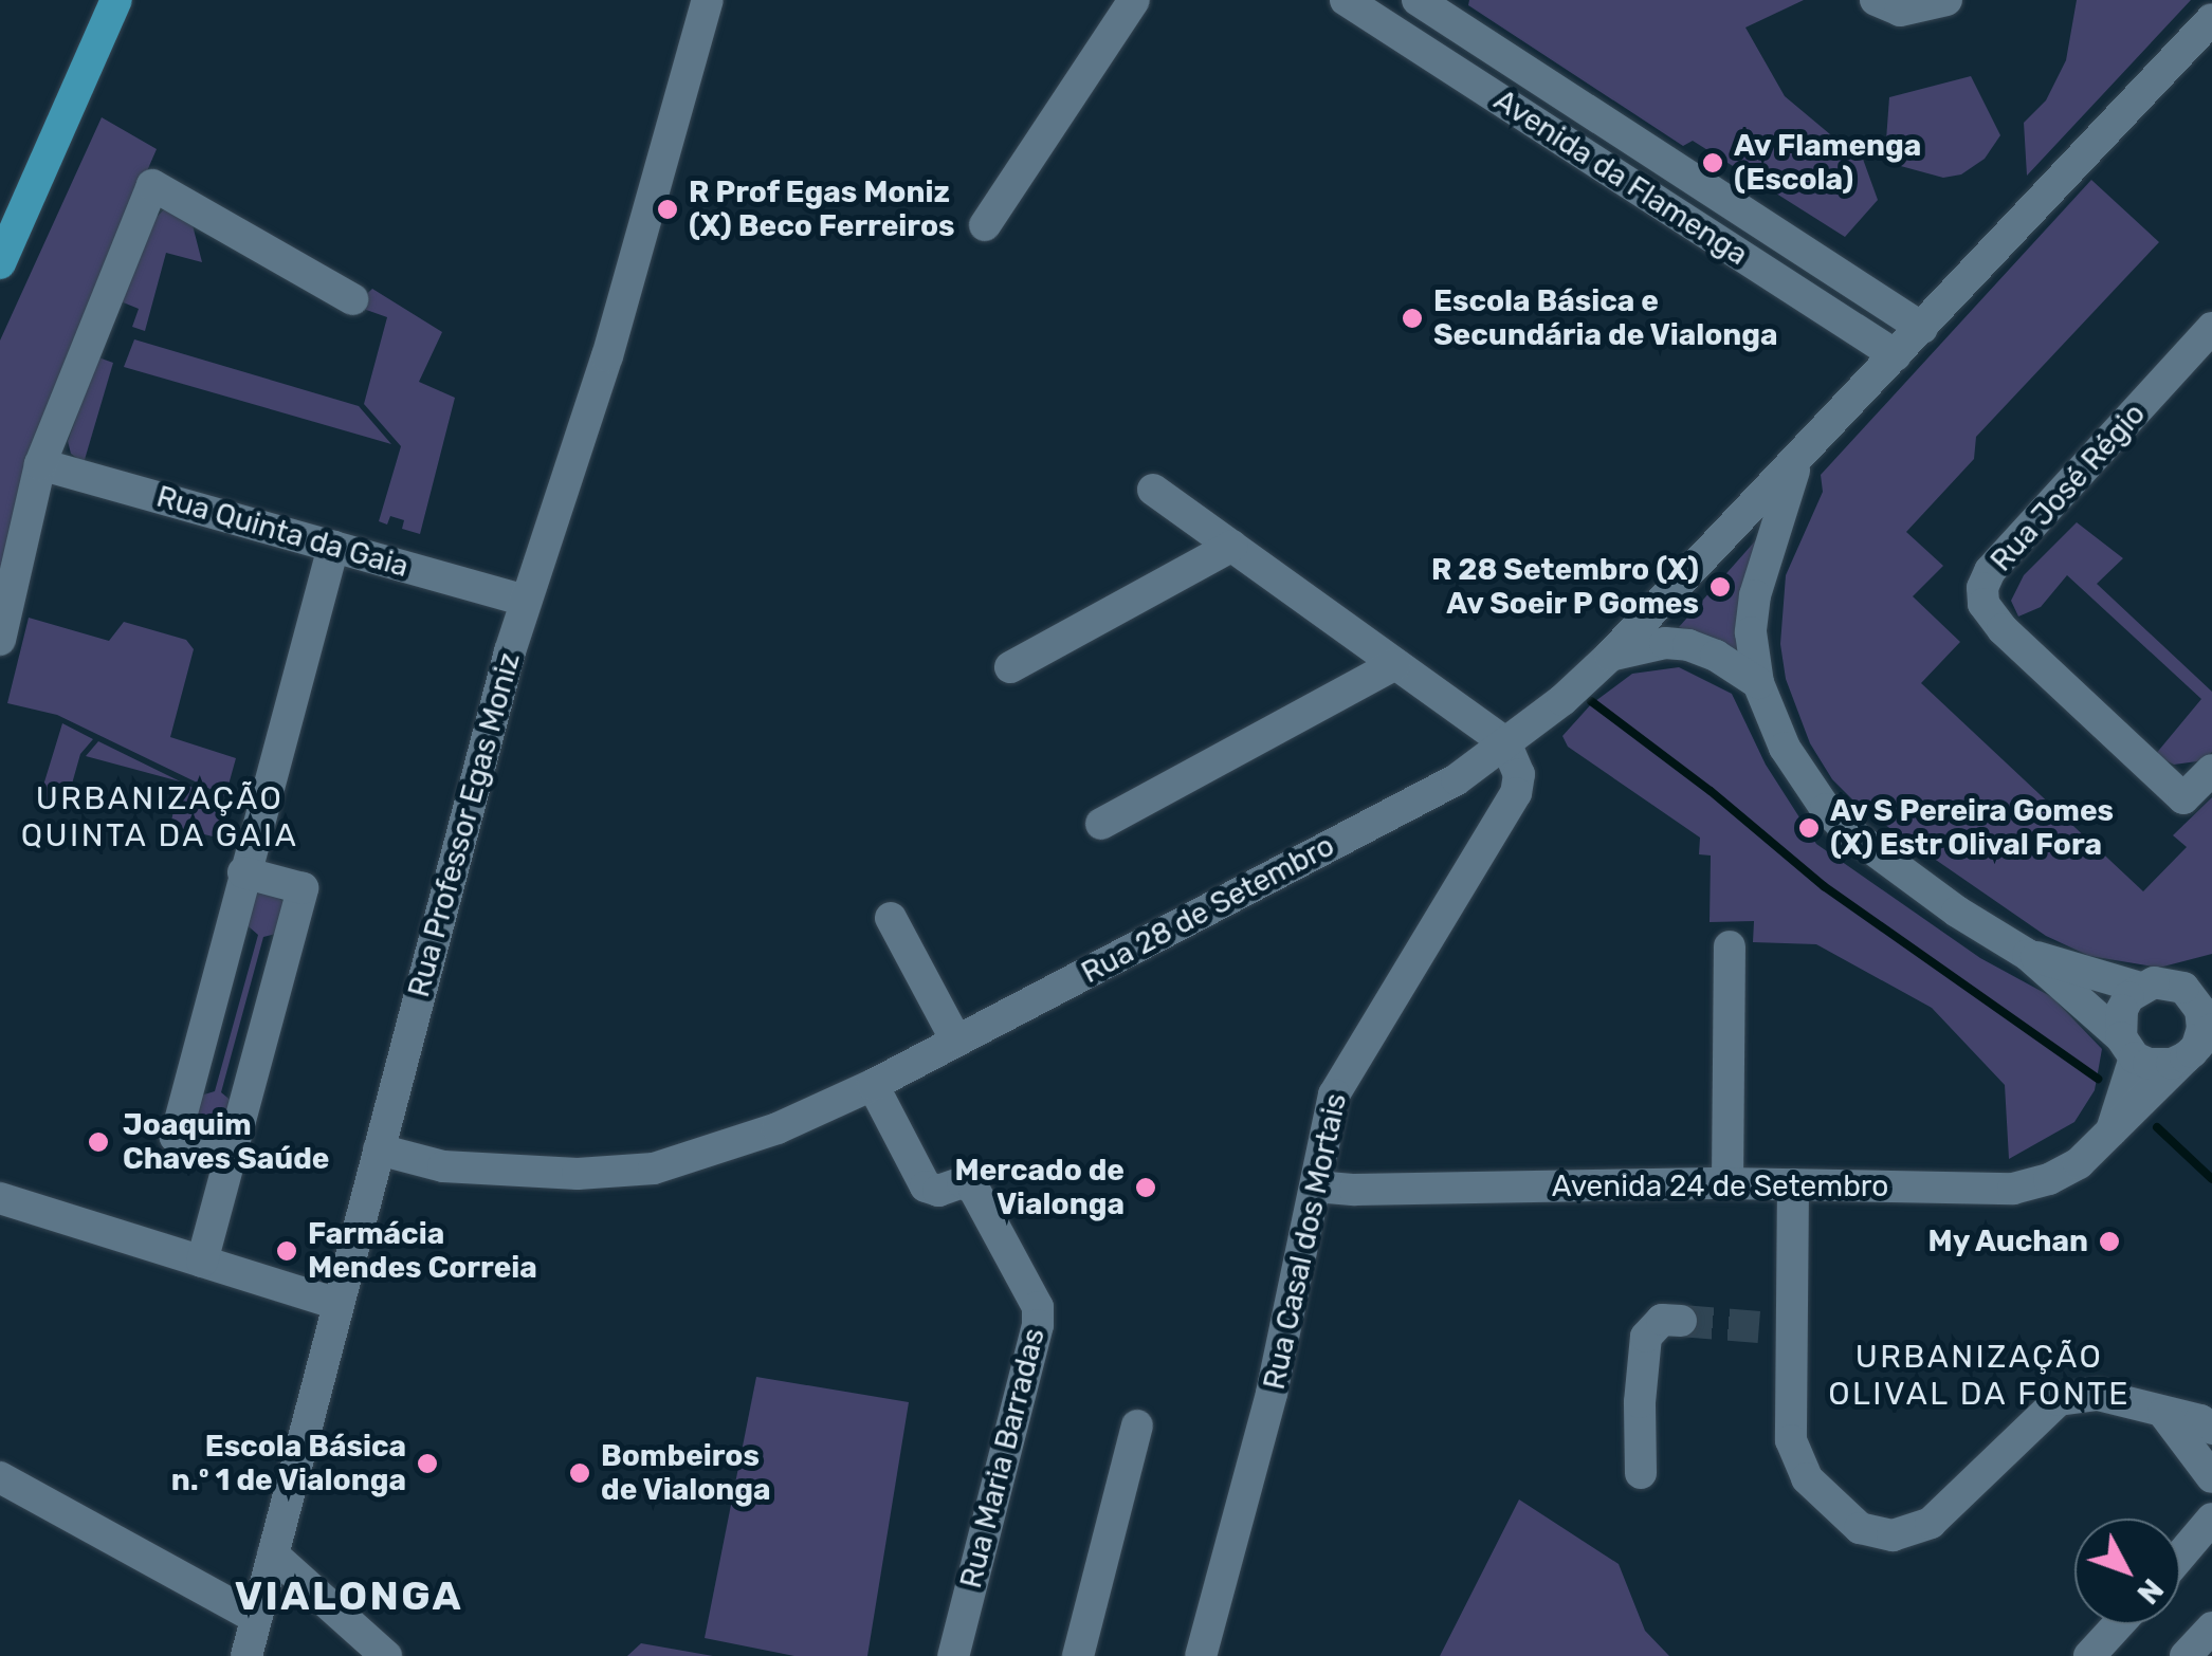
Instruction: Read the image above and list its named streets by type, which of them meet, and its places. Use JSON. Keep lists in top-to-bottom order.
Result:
{
  "streets": {
    "street": [
      "Avenida da Flamenga",
      "Rua José Régio",
      "Rua Quinta da Gaia",
      "Rua Professor Egas Moniz",
      "Rua 28 de Setembro",
      "Avenida 24 de Setembro",
      "Rua Casal dos Mortais",
      "Rua Maria Barradas"
    ]
  },
  "crossings": [
    ["Avenida da Flamenga", "Rua 28 de Setembro"],
    ["Rua Quinta da Gaia", "Rua Professor Egas Moniz"],
    ["Rua Professor Egas Moniz", "Rua 28 de Setembro"],
    ["Rua 28 de Setembro", "Rua Casal dos Mortais"],
    ["Rua 28 de Setembro", "Rua Maria Barradas"],
    ["Avenida 24 de Setembro", "Rua Casal dos Mortais"]
  ],
  "districts": ["URBANIZAÇÃO QUINTA DA GAIA", "URBANIZAÇÃO OLIVAL DA FONTE", "VIALONGA"],
  "places": [
    "Av Flamenga (Escola)",
    "R Prof Egas Moniz (X) Beco Ferreiros",
    "Escola Básica e Secundária de Vialonga",
    "R 28 Setembro (X) Av Soeir P Gomes",
    "Av S Pereira Gomes (X) Estr Olival Fora",
    "Joaquim Chaves Saúde",
    "Mercado de Vialonga",
    "My Auchan",
    "Farmácia Mendes Correia",
    "Escola Básica n.º 1 de Vialonga",
    "Bombeiros de Vialonga"
  ],
  "north": "bottom right"
}
